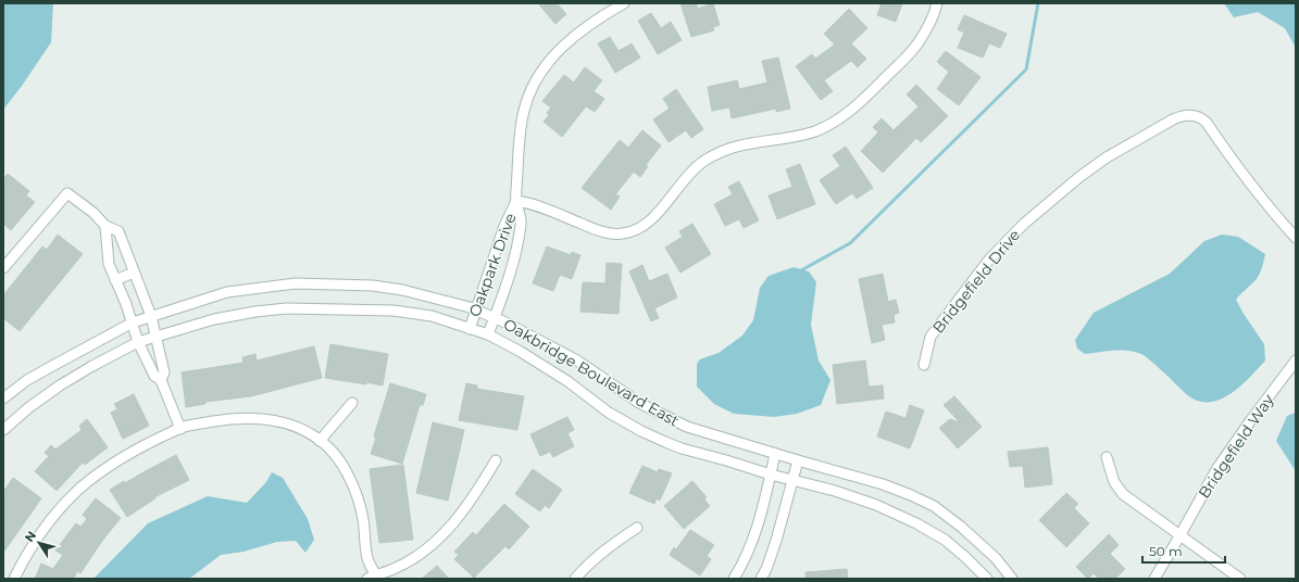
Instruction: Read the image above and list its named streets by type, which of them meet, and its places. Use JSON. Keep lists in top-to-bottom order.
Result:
{
  "streets": {
    "street": [
      "Oakpark Drive",
      "Bridgefield Drive",
      "Oakbridge Boulevard East",
      "Bridgefield Way"
    ]
  },
  "crossings": [
    ["Oakpark Drive", "Oakbridge Boulevard East"]
  ],
  "scale_bar": "50 m",
  "north": "top left"
}
